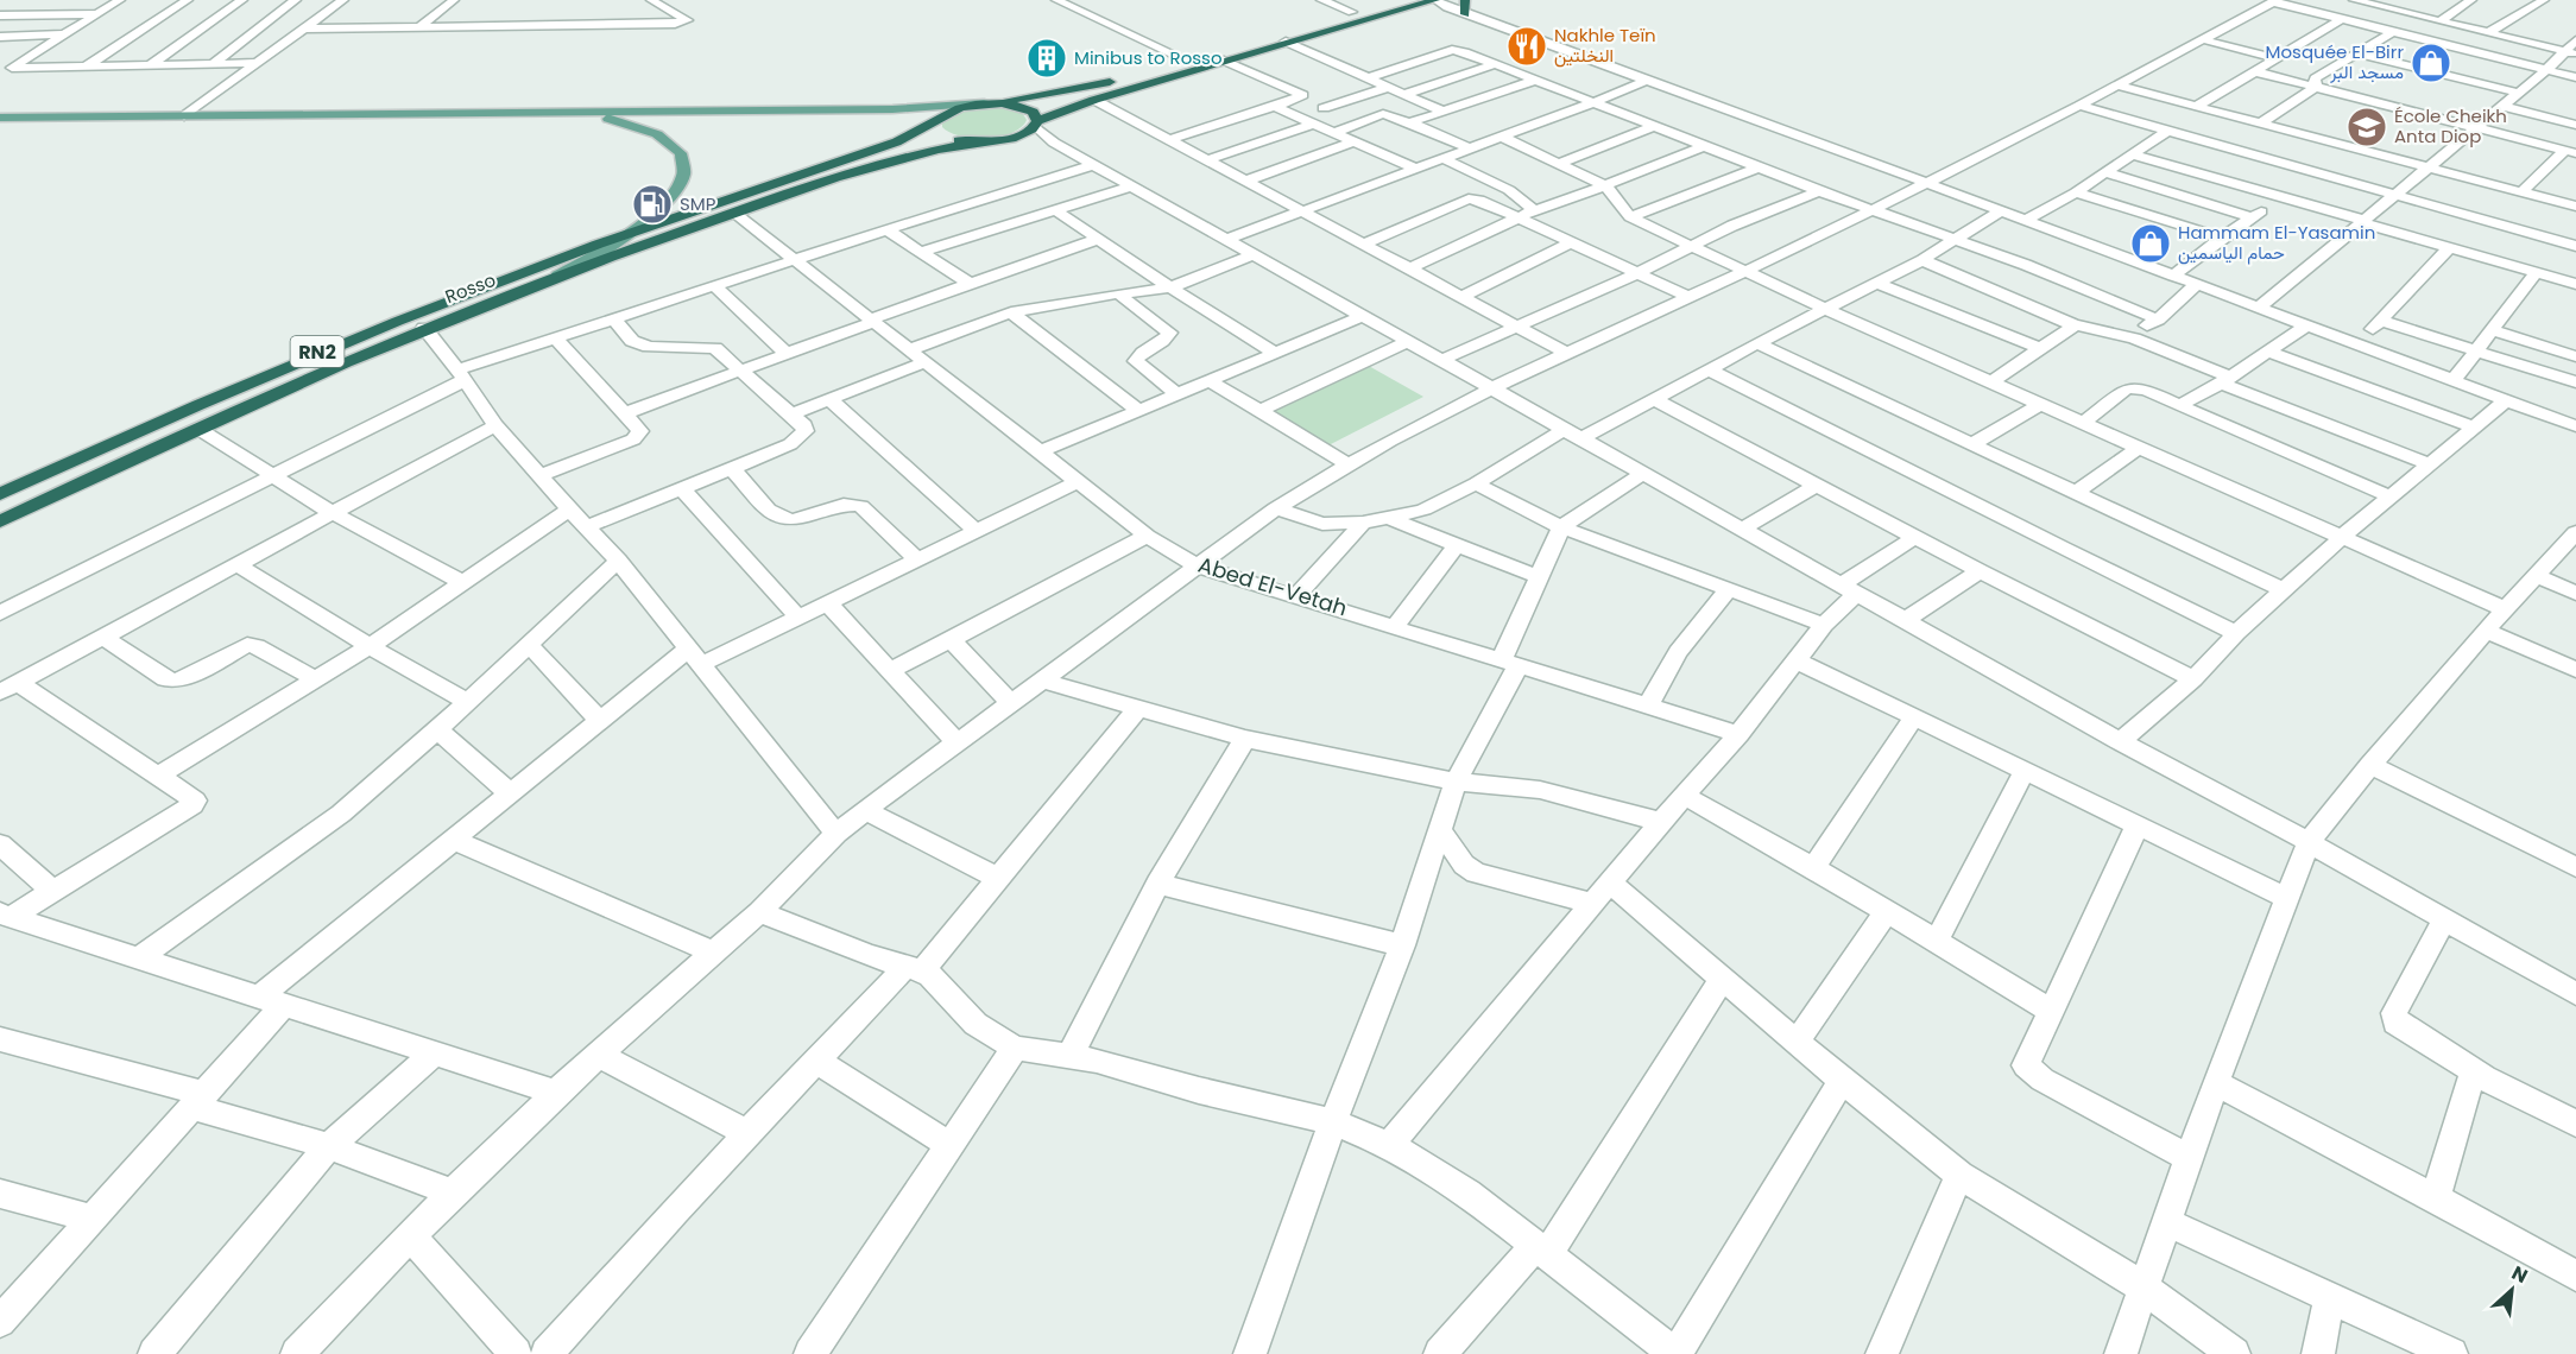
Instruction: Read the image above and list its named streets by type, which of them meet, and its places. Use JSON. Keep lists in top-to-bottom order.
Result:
{
  "streets": {
    "highway": ["Rosso", "RN2"],
    "street": ["Abed El-Vetah"]
  },
  "crossings": [
    ["Rosso", "Abed El-Vetah"]
  ],
  "places": {
    "restaurant": ["Nakhle Teïn النخلتين"],
    "building": ["Minibus to Rosso"],
    "shop": ["Mosquée El-Birr مسجد البر", "Hammam El-Yasamin حمام الياسمين"],
    "school or university": ["École Cheikh Anta Diop"],
    "fuel station": ["SMP"]
  },
  "north": "top right"
}
